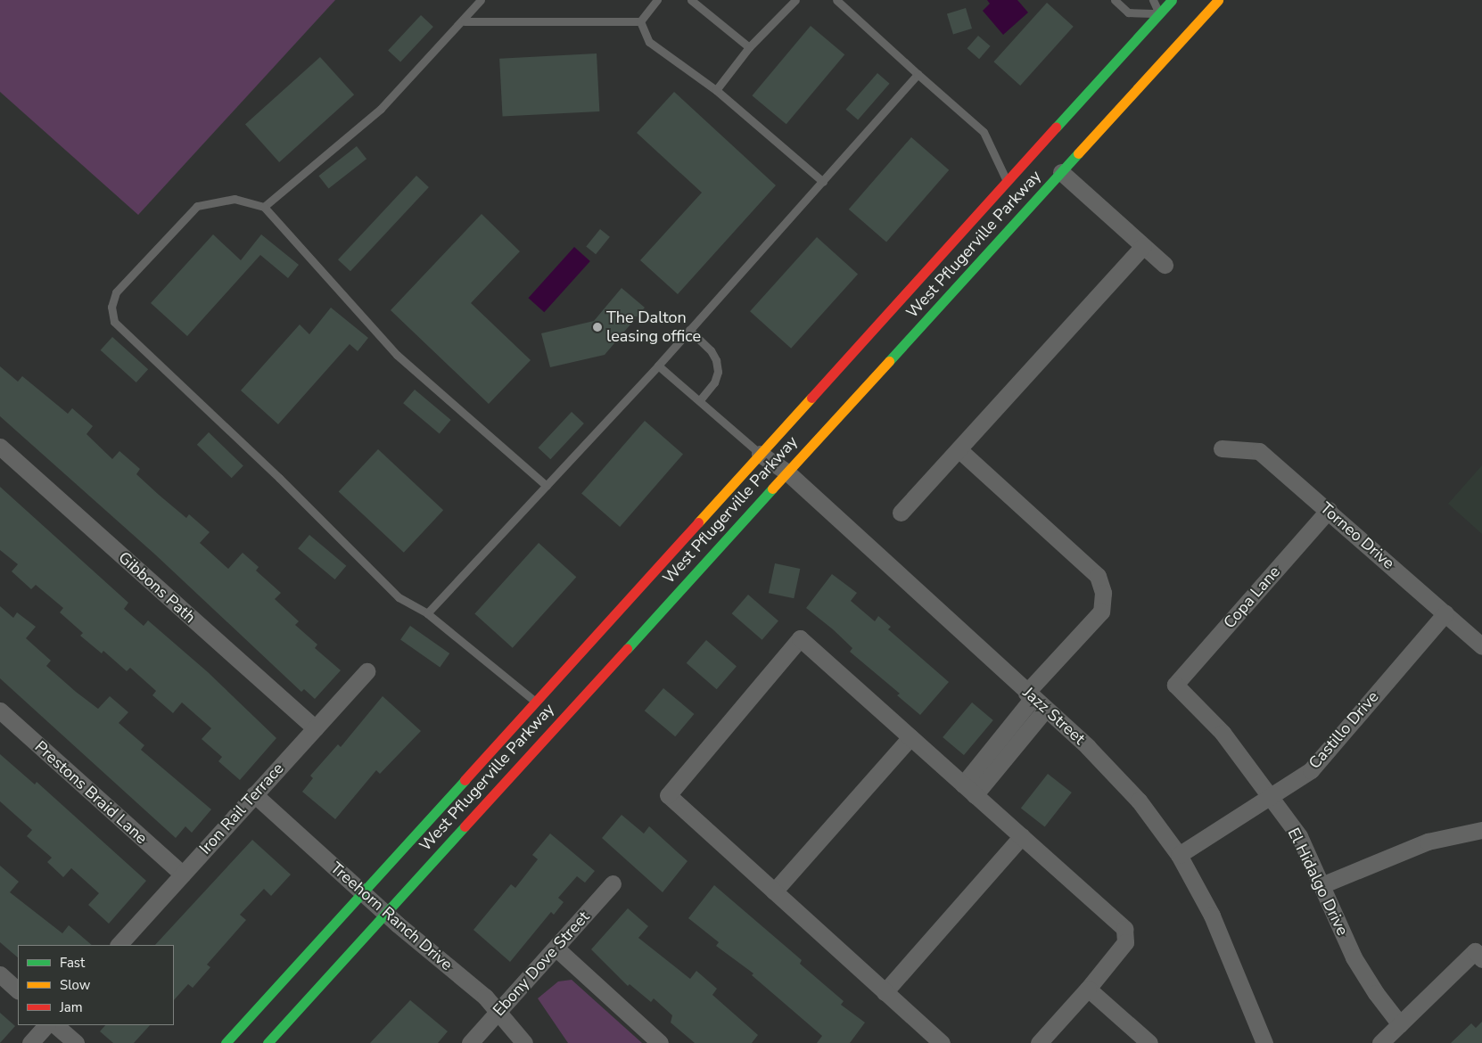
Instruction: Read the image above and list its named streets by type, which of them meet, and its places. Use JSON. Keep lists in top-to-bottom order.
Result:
{
  "streets": {
    "main road": ["West Pflugerville Parkway"],
    "street": [
      "Torneo Drive",
      "Gibbons Path",
      "Copa Lane",
      "Jazz Street",
      "Castillo Drive",
      "Prestons Braid Lane",
      "Iron Rail Terrace",
      "El Hidalgo Drive",
      "Treehorn Ranch Drive",
      "Ebony Dove Street"
    ]
  },
  "crossings": [
    ["West Pflugerville Parkway", "Jazz Street"],
    ["West Pflugerville Parkway", "Treehorn Ranch Drive"],
    ["Torneo Drive", "Copa Lane"],
    ["Torneo Drive", "Castillo Drive"],
    ["Gibbons Path", "Iron Rail Terrace"],
    ["Copa Lane", "El Hidalgo Drive"],
    ["Jazz Street", "Castillo Drive"],
    ["Castillo Drive", "El Hidalgo Drive"],
    ["Prestons Braid Lane", "Iron Rail Terrace"],
    ["Iron Rail Terrace", "Treehorn Ranch Drive"],
    ["Treehorn Ranch Drive", "Ebony Dove Street"]
  ],
  "places": ["The Dalton leasing office"],
  "legend": ["Fast", "Slow", "Jam"]
}
